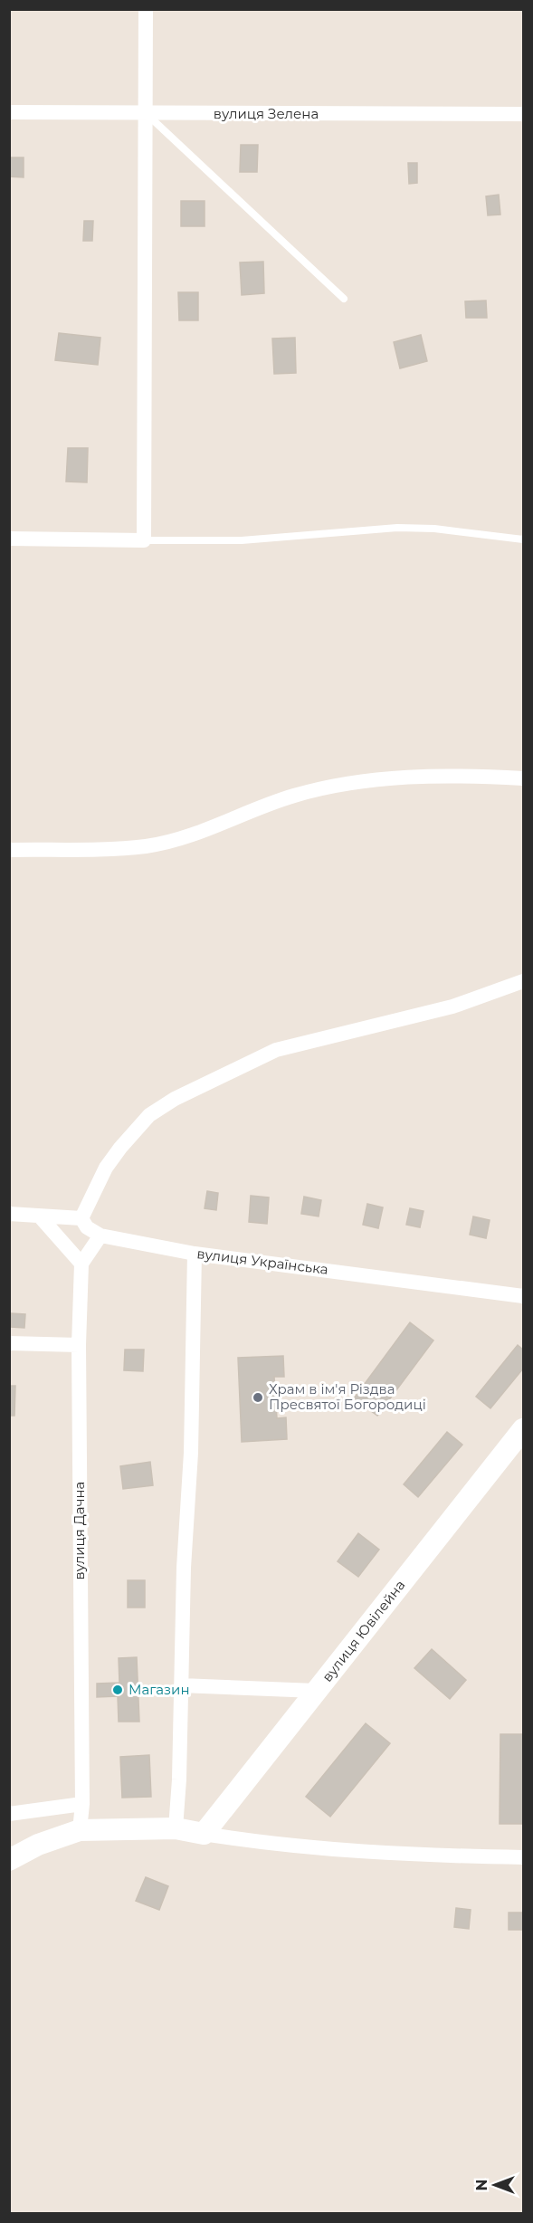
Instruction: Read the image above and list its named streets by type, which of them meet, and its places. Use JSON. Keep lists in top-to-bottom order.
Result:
{
  "streets": {
    "street": [
      "вулиця Зелена",
      "вулиця Українська",
      "вулиця Дачна",
      "вулиця Ювілейна"
    ]
  },
  "places": ["Храм в ім'я Різдва Пресвятої Богородиці", "Магазин"],
  "north": "left"
}
